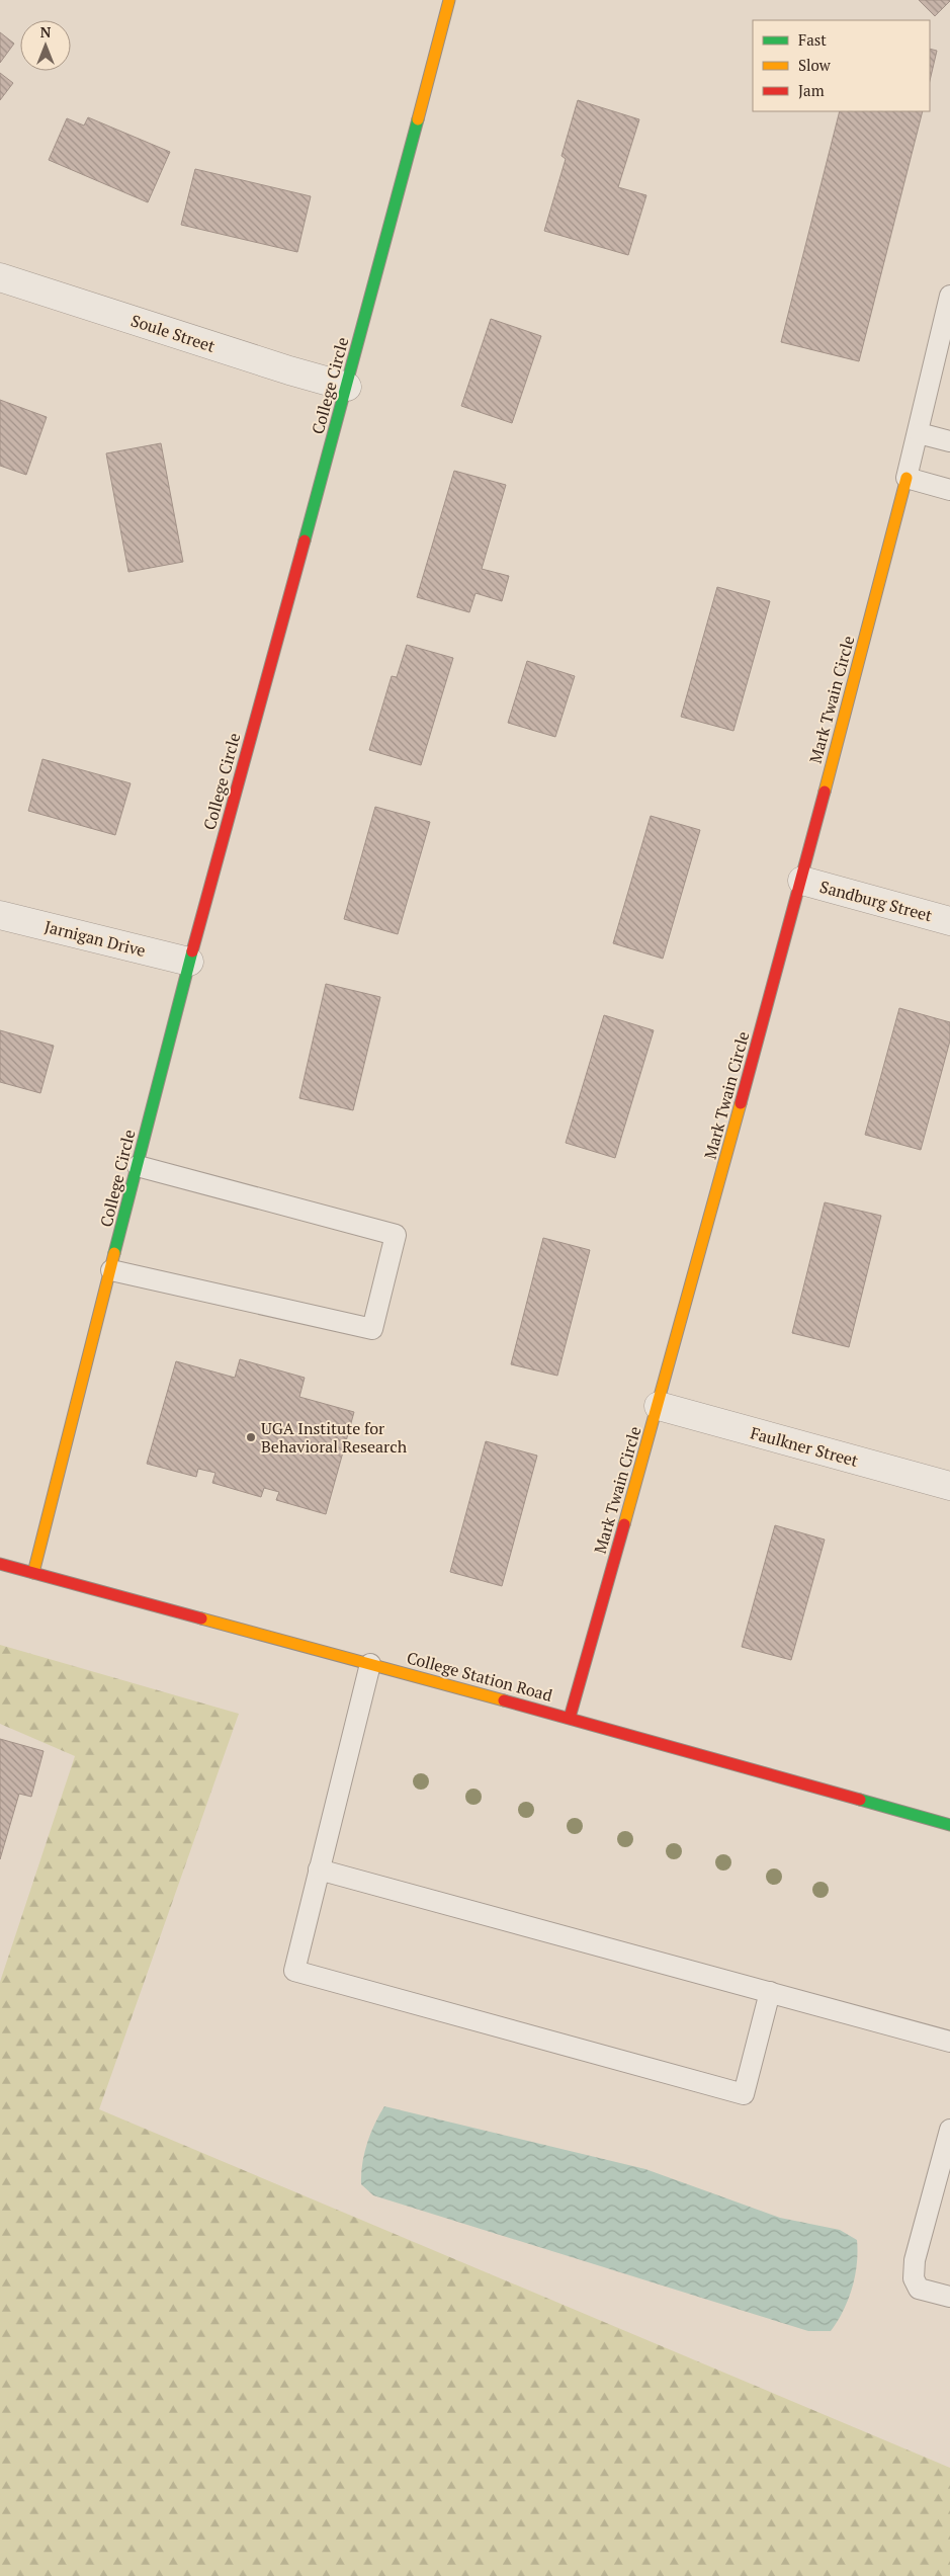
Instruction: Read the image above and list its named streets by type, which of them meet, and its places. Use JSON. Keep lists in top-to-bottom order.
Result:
{
  "streets": {
    "street": [
      "Soule Street",
      "College Circle",
      "Mark Twain Circle",
      "Sandburg Street",
      "Jarnigan Drive",
      "Faulkner Street",
      "College Station Road"
    ]
  },
  "crossings": [
    ["Soule Street", "College Circle"],
    ["College Circle", "Jarnigan Drive"],
    ["College Circle", "College Station Road"],
    ["Mark Twain Circle", "Sandburg Street"],
    ["Mark Twain Circle", "Faulkner Street"],
    ["Mark Twain Circle", "College Station Road"]
  ],
  "places": ["UGA Institute for Behavioral Research"],
  "legend": ["Fast", "Slow", "Jam"],
  "north": "top"
}
